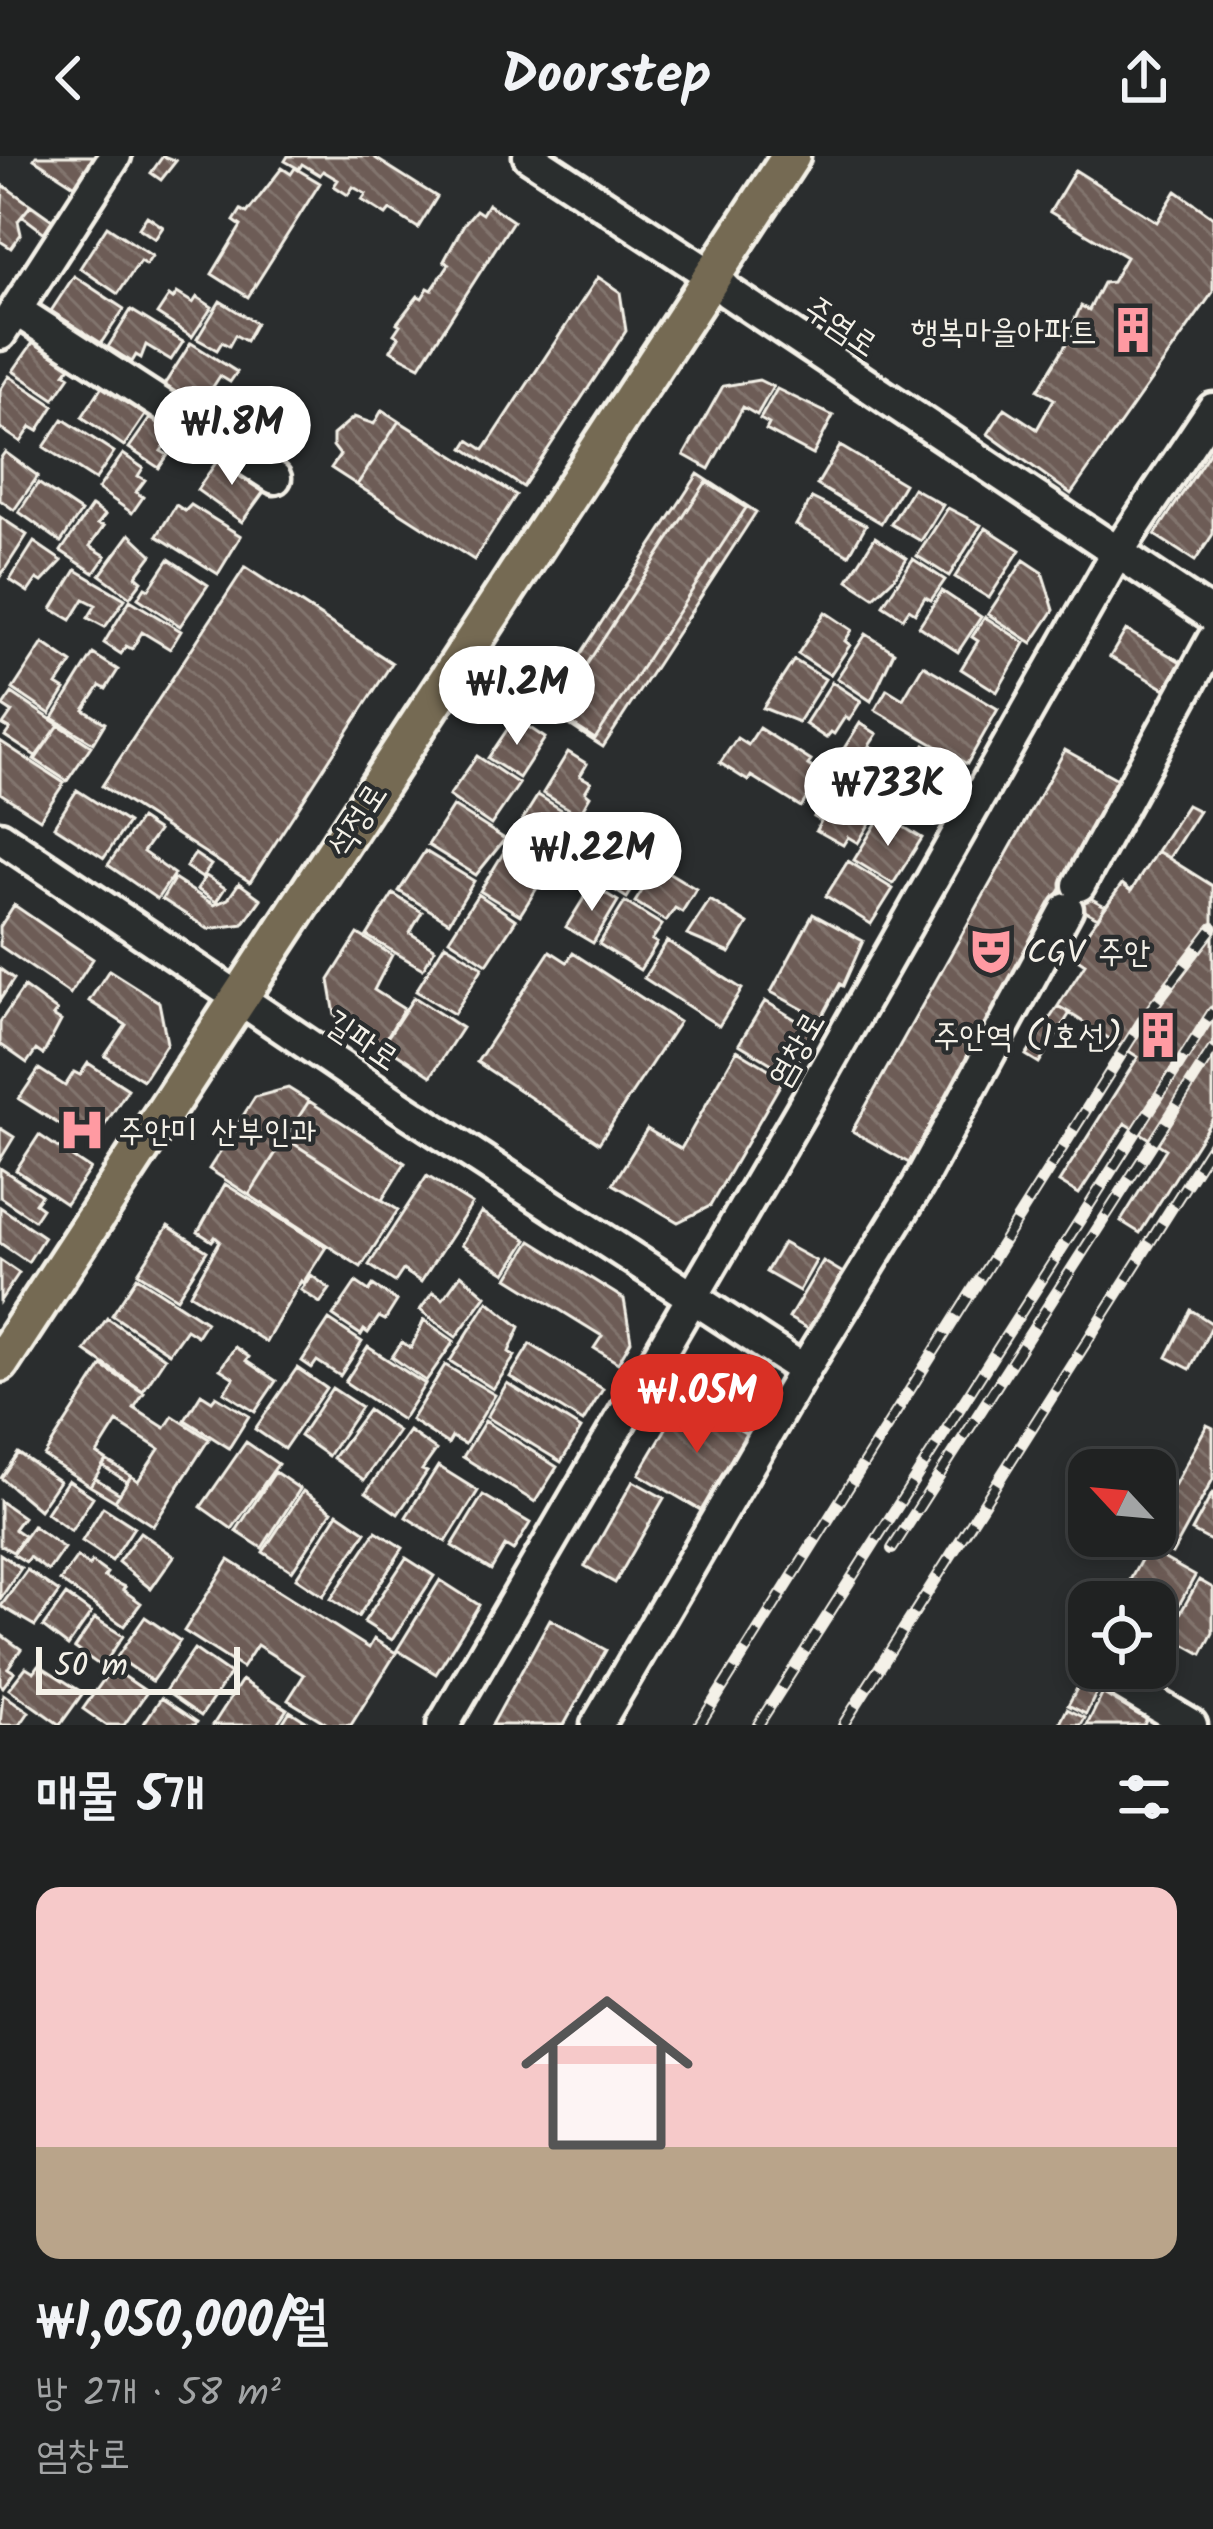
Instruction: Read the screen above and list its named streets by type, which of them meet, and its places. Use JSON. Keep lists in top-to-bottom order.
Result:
{
  "streets": {
    "main road": ["석정로"],
    "street": ["주염로", "길파로", "염창로"]
  },
  "crossings": [
    ["주염로", "석정로"],
    ["주염로", "염창로"],
    ["석정로", "길파로"],
    ["길파로", "염창로"]
  ],
  "places": {
    "building": ["행복마을아파트", "주안역 (1호선)"],
    "theatre": ["CGV 주안"],
    "hospital": ["주안미 산부인과"]
  },
  "scale_bar": "50 m",
  "north": "top left",
  "page": {
    "header": "Doorstep",
    "price": [
      "₩1.8M",
      "₩1.2M",
      "₩733K",
      "₩1.22M",
      "₩1.05M"
    ],
    "scale": "50 m",
    "heading": "매물 5개",
    "list": [
      {
        "name": "₩1,050,000/월",
        "note": "방 2개 · 58 m² · 염창로"
      }
    ]
  }
}
